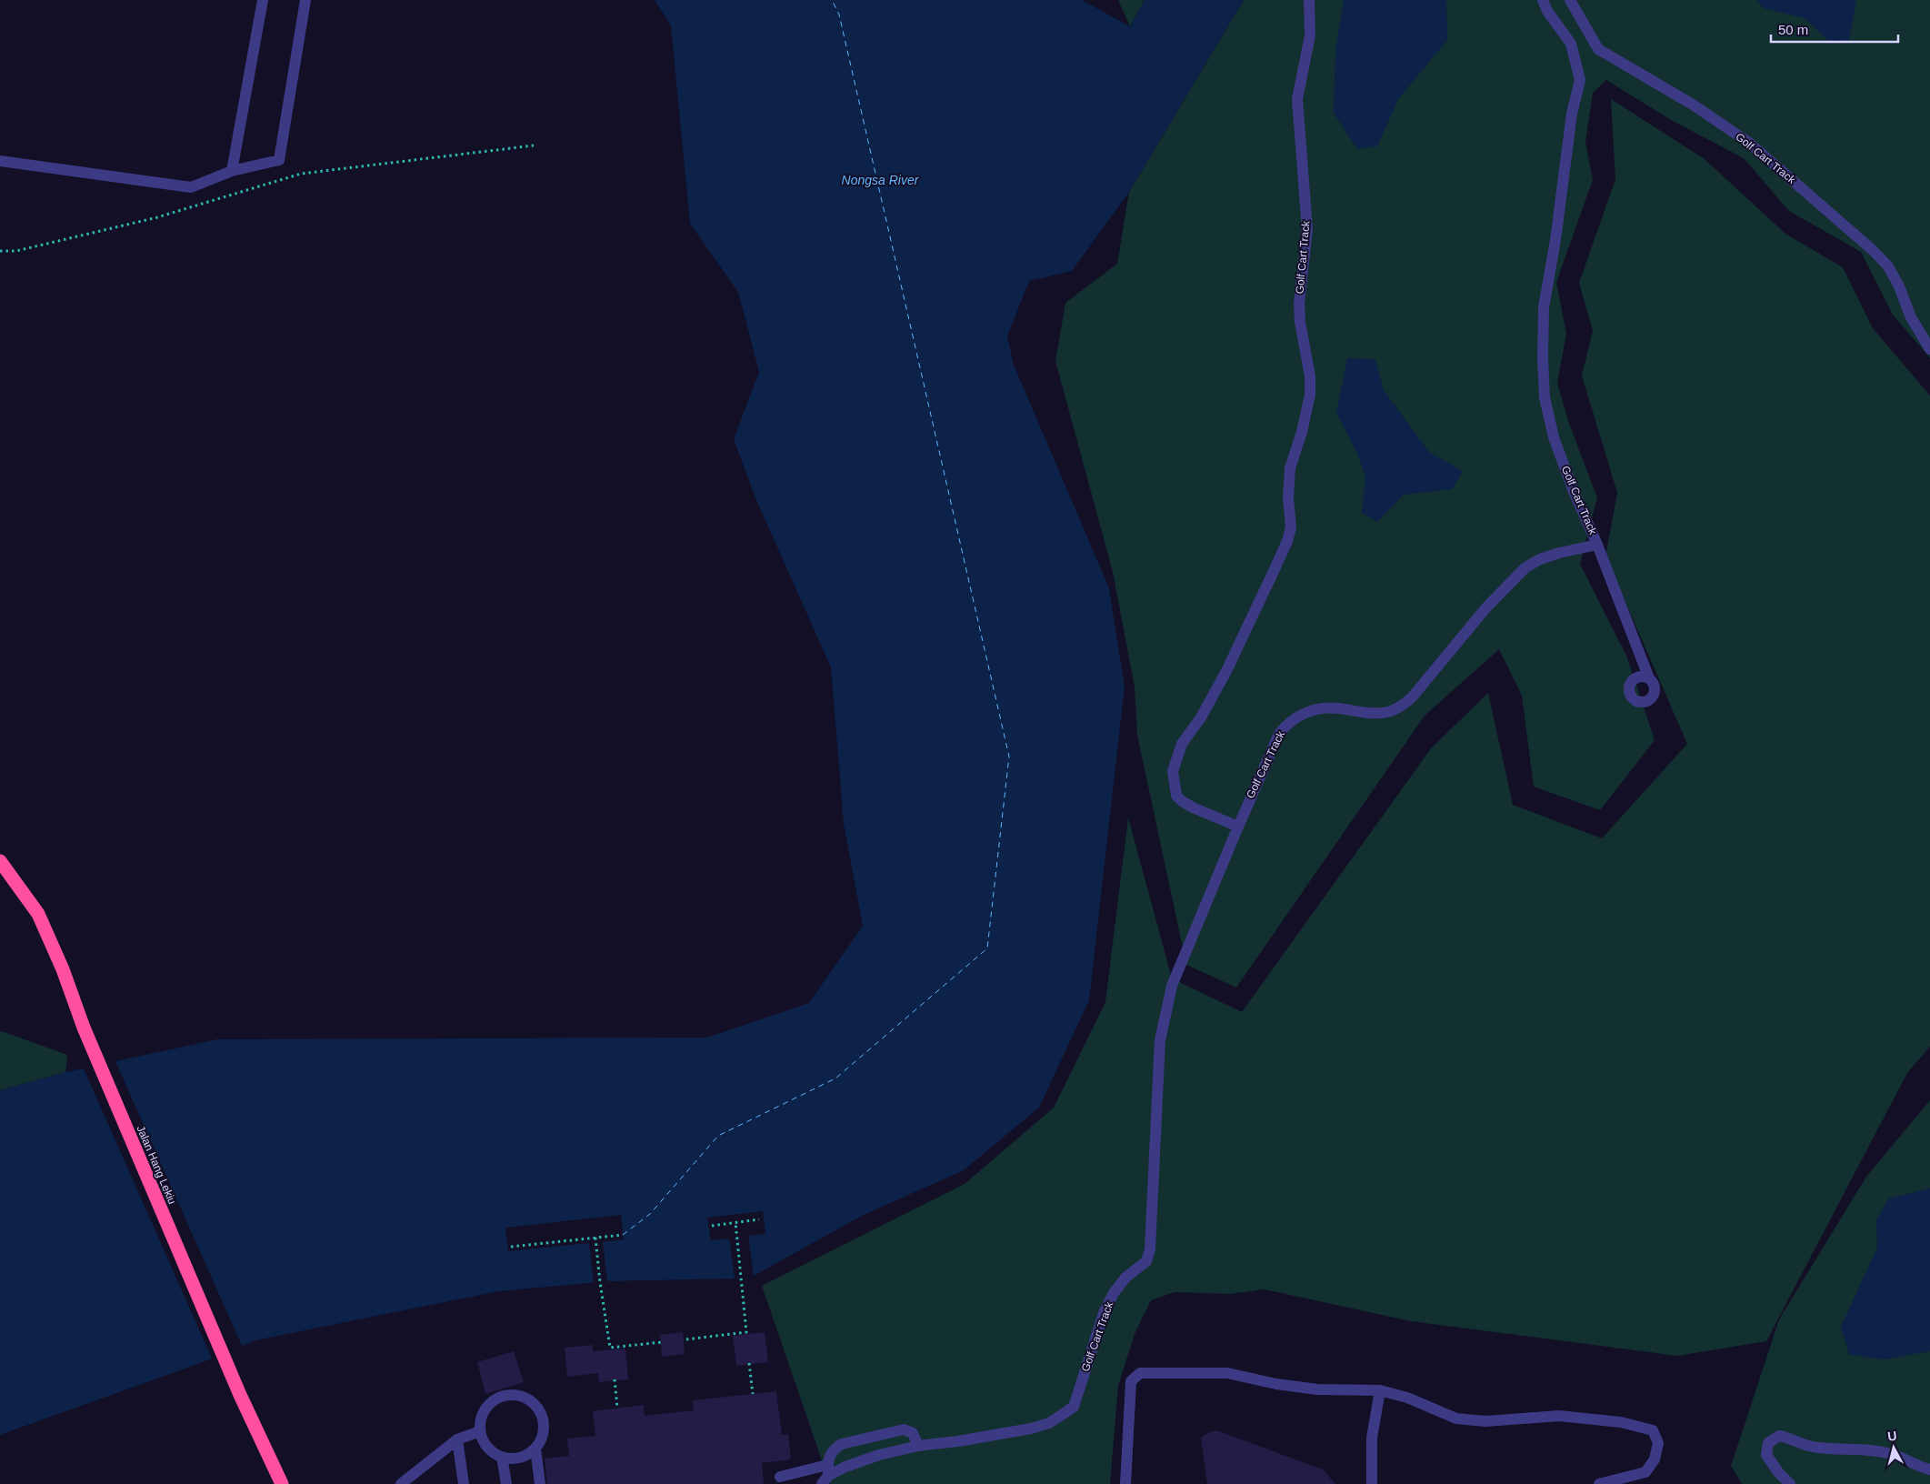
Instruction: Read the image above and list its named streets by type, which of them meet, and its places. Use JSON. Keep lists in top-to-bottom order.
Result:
{
  "streets": {
    "highway": ["Jalan Hang Lekiu"],
    "lane": ["Golf Cart Track"]
  },
  "water": ["Nongsa River"],
  "scale_bar": "50 m",
  "north": "top"
}
